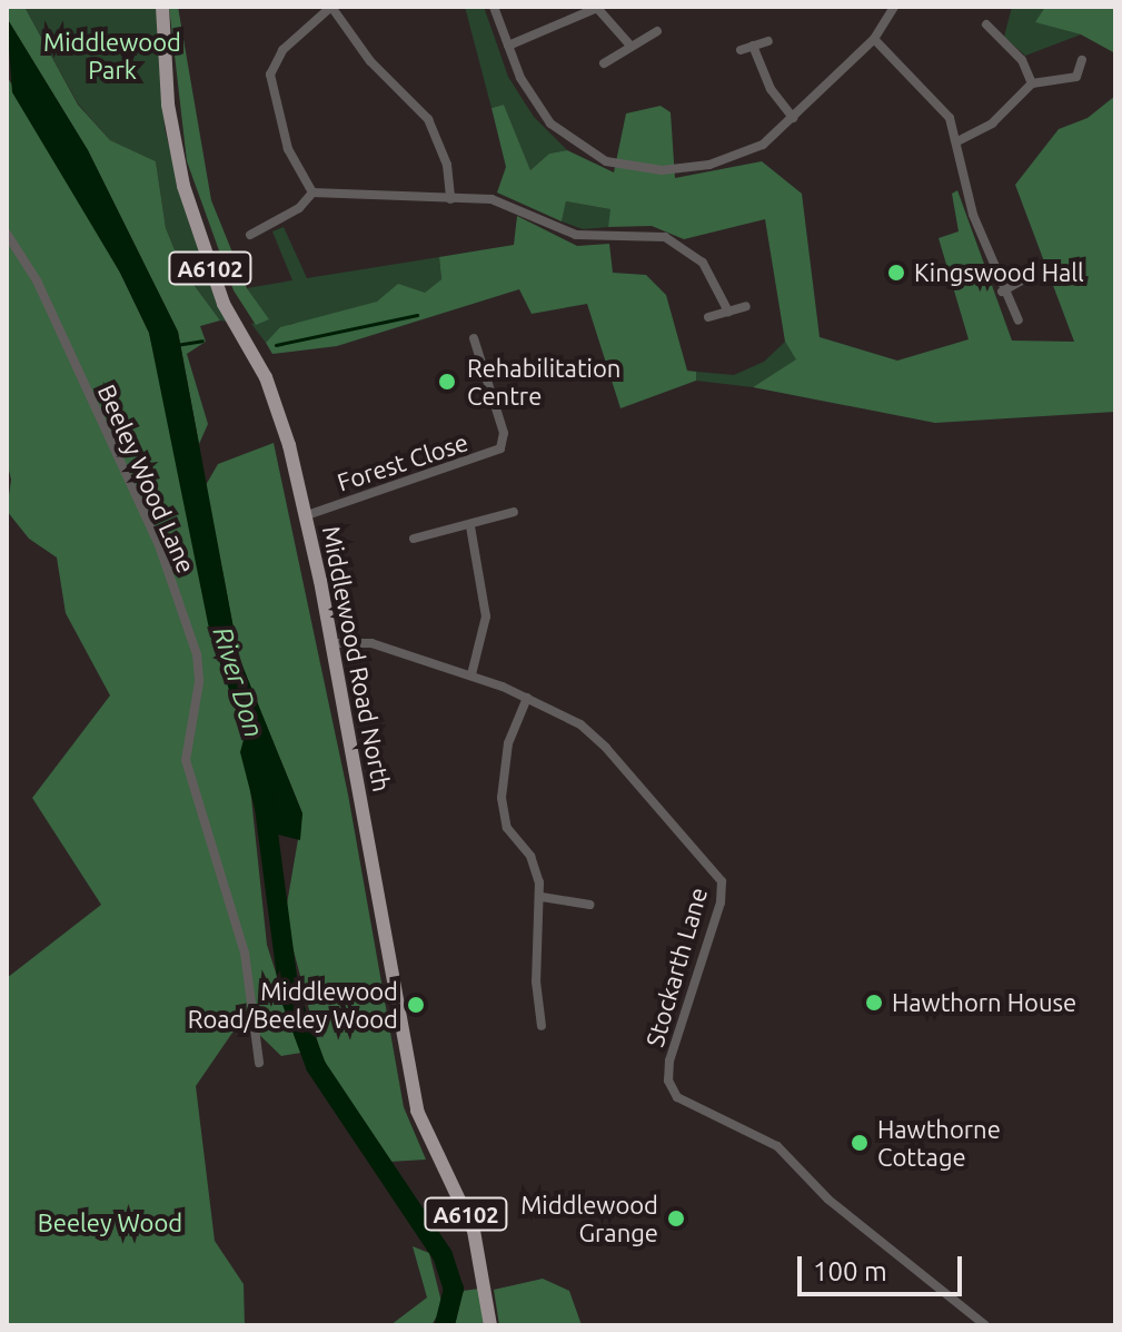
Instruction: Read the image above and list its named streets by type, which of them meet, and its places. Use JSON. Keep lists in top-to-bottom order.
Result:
{
  "streets": {
    "main road": ["A6102", "Middlewood Road North"],
    "street": ["Forest Close", "Beeley Wood Lane", "Stockarth Lane"]
  },
  "crossings": [
    ["Forest Close", "Middlewood Road North"],
    ["Middlewood Road North", "Stockarth Lane"]
  ],
  "water": ["River Don"],
  "parks": ["Middlewood Park", "Beeley Wood"],
  "places": [
    "Kingswood Hall",
    "Rehabilitation Centre",
    "Hawthorn House",
    "Middlewood Road/Beeley Wood",
    "Hawthorne Cottage",
    "Middlewood Grange"
  ],
  "scale_bar": "100 m"
}
